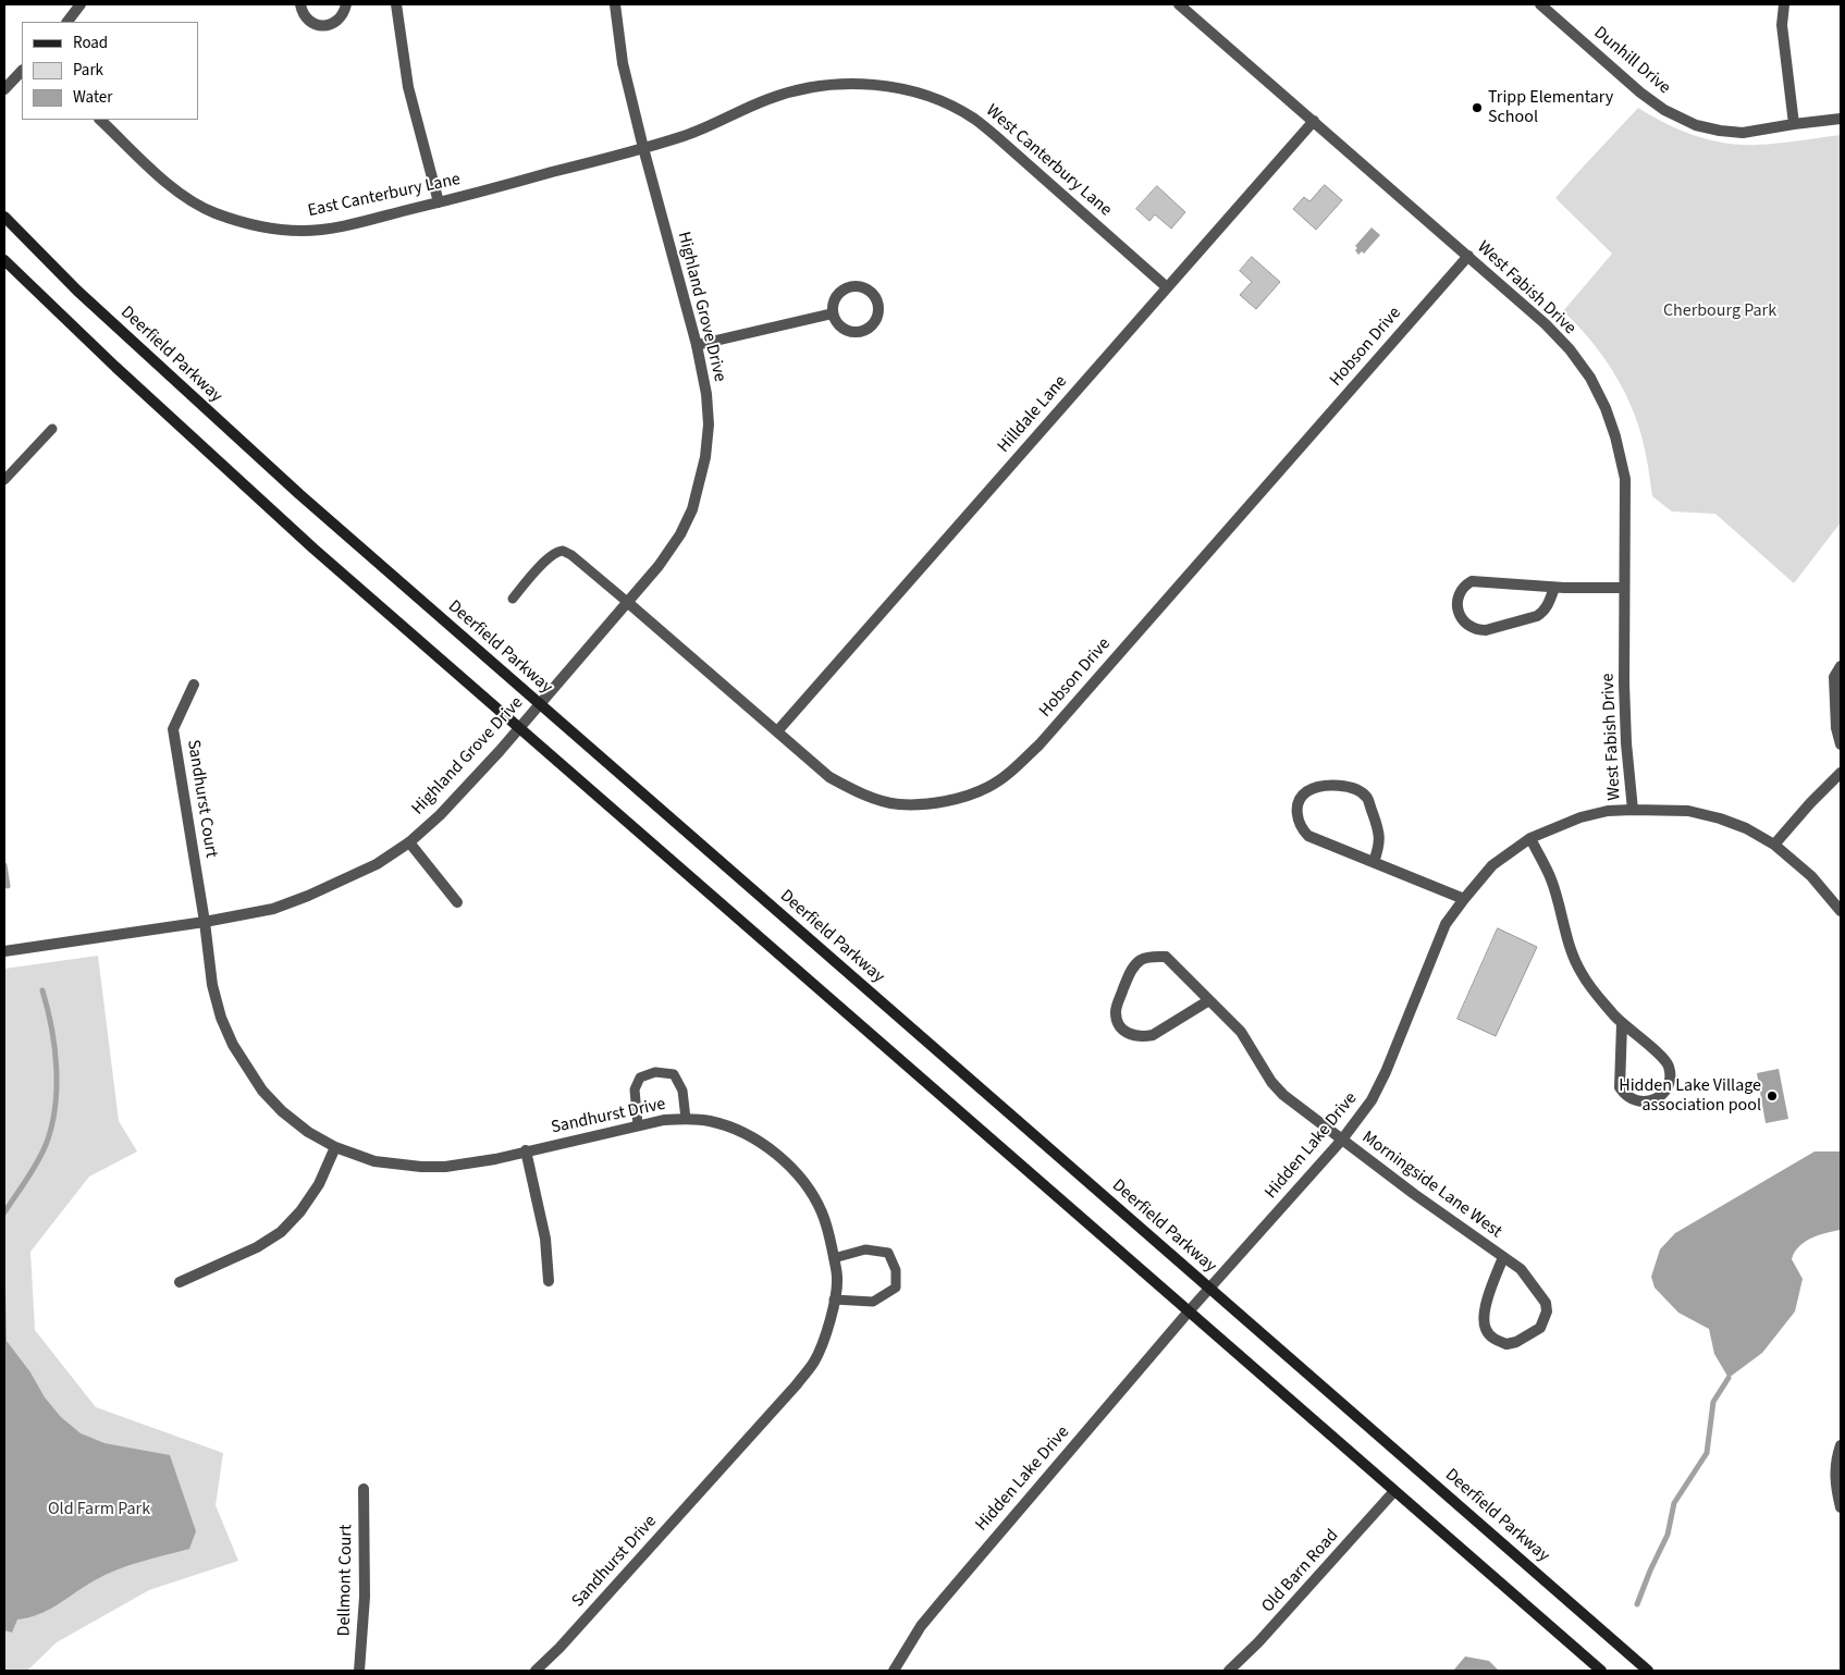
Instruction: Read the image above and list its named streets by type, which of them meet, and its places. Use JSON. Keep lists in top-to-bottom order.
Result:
{
  "streets": {
    "main road": ["Deerfield Parkway"],
    "street": [
      "Dunhill Drive",
      "West Canterbury Lane",
      "East Canterbury Lane",
      "West Fabish Drive",
      "Highland Grove Drive",
      "Hobson Drive",
      "Hilldale Lane",
      "Sandhurst Court",
      "Sandhurst Drive",
      "Hidden Lake Drive",
      "Morningside Lane West",
      "Old Barn Road",
      "Dellmont Court"
    ]
  },
  "crossings": [
    ["West Canterbury Lane", "East Canterbury Lane"],
    ["West Canterbury Lane", "Highland Grove Drive"],
    ["West Canterbury Lane", "Hilldale Lane"],
    ["East Canterbury Lane", "Highland Grove Drive"],
    ["West Fabish Drive", "Hobson Drive"],
    ["West Fabish Drive", "Hilldale Lane"],
    ["West Fabish Drive", "Hidden Lake Drive"],
    ["Highland Grove Drive", "Hobson Drive"],
    ["Highland Grove Drive", "Deerfield Parkway"],
    ["Highland Grove Drive", "Sandhurst Court"],
    ["Highland Grove Drive", "Sandhurst Drive"],
    ["Hobson Drive", "Hilldale Lane"],
    ["Deerfield Parkway", "Hidden Lake Drive"],
    ["Sandhurst Court", "Sandhurst Drive"],
    ["Hidden Lake Drive", "Morningside Lane West"]
  ],
  "parks": ["Cherbourg Park", "Old Farm Park"],
  "places": ["Tripp Elementary School", "Hidden Lake Village association pool"],
  "legend": ["Road", "Park", "Water"]
}
